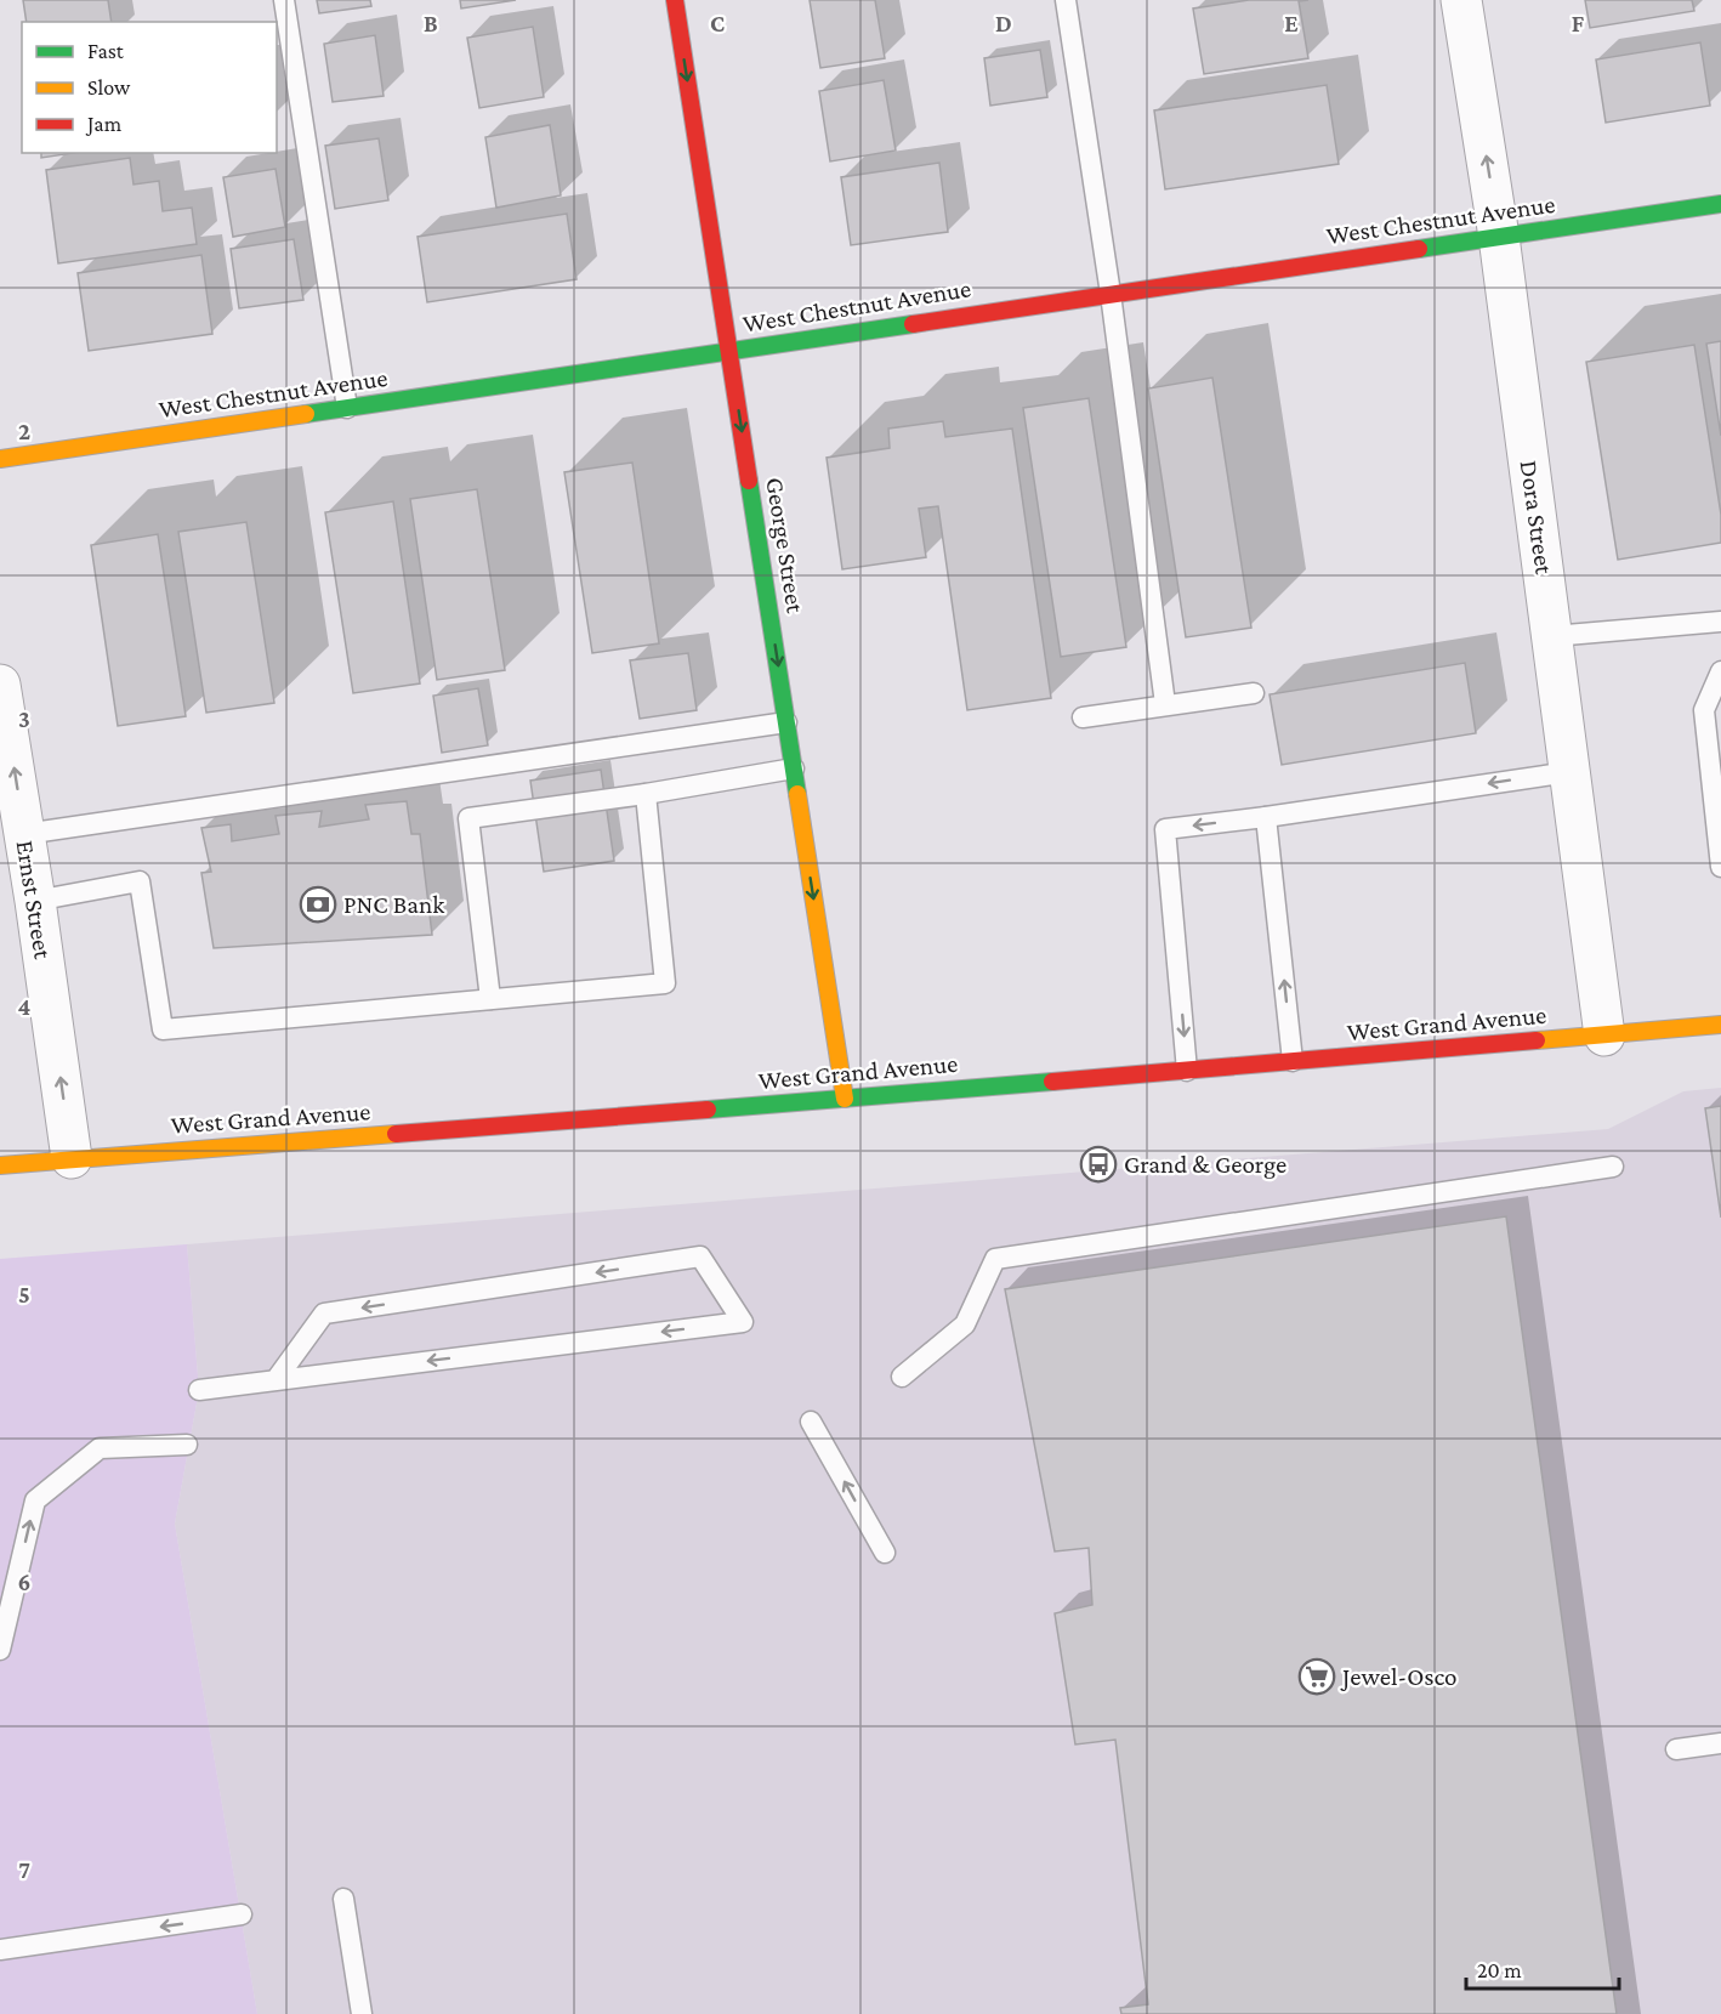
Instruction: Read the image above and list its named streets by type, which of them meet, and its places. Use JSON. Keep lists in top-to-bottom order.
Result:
{
  "streets": {
    "street": [
      "West Chestnut Avenue",
      "Dora Street",
      "George Street",
      "Ernst Street",
      "West Grand Avenue"
    ]
  },
  "crossings": [
    ["West Chestnut Avenue", "Dora Street"],
    ["West Chestnut Avenue", "George Street"],
    ["Dora Street", "West Grand Avenue"],
    ["George Street", "West Grand Avenue"],
    ["Ernst Street", "West Grand Avenue"]
  ],
  "one_way": ["George Street", "Ernst Street"],
  "places": {
    "bank": ["PNC Bank"],
    "bus stop": ["Grand & George"],
    "supermarket": ["Jewel-Osco"]
  },
  "legend": ["Fast", "Slow", "Jam"],
  "scale_bar": "20 m",
  "grid": {
    "columns": [
      "B",
      "C",
      "D",
      "E",
      "F"
    ],
    "rows": [
      "2",
      "3",
      "4",
      "5",
      "6",
      "7"
    ]
  }
}
